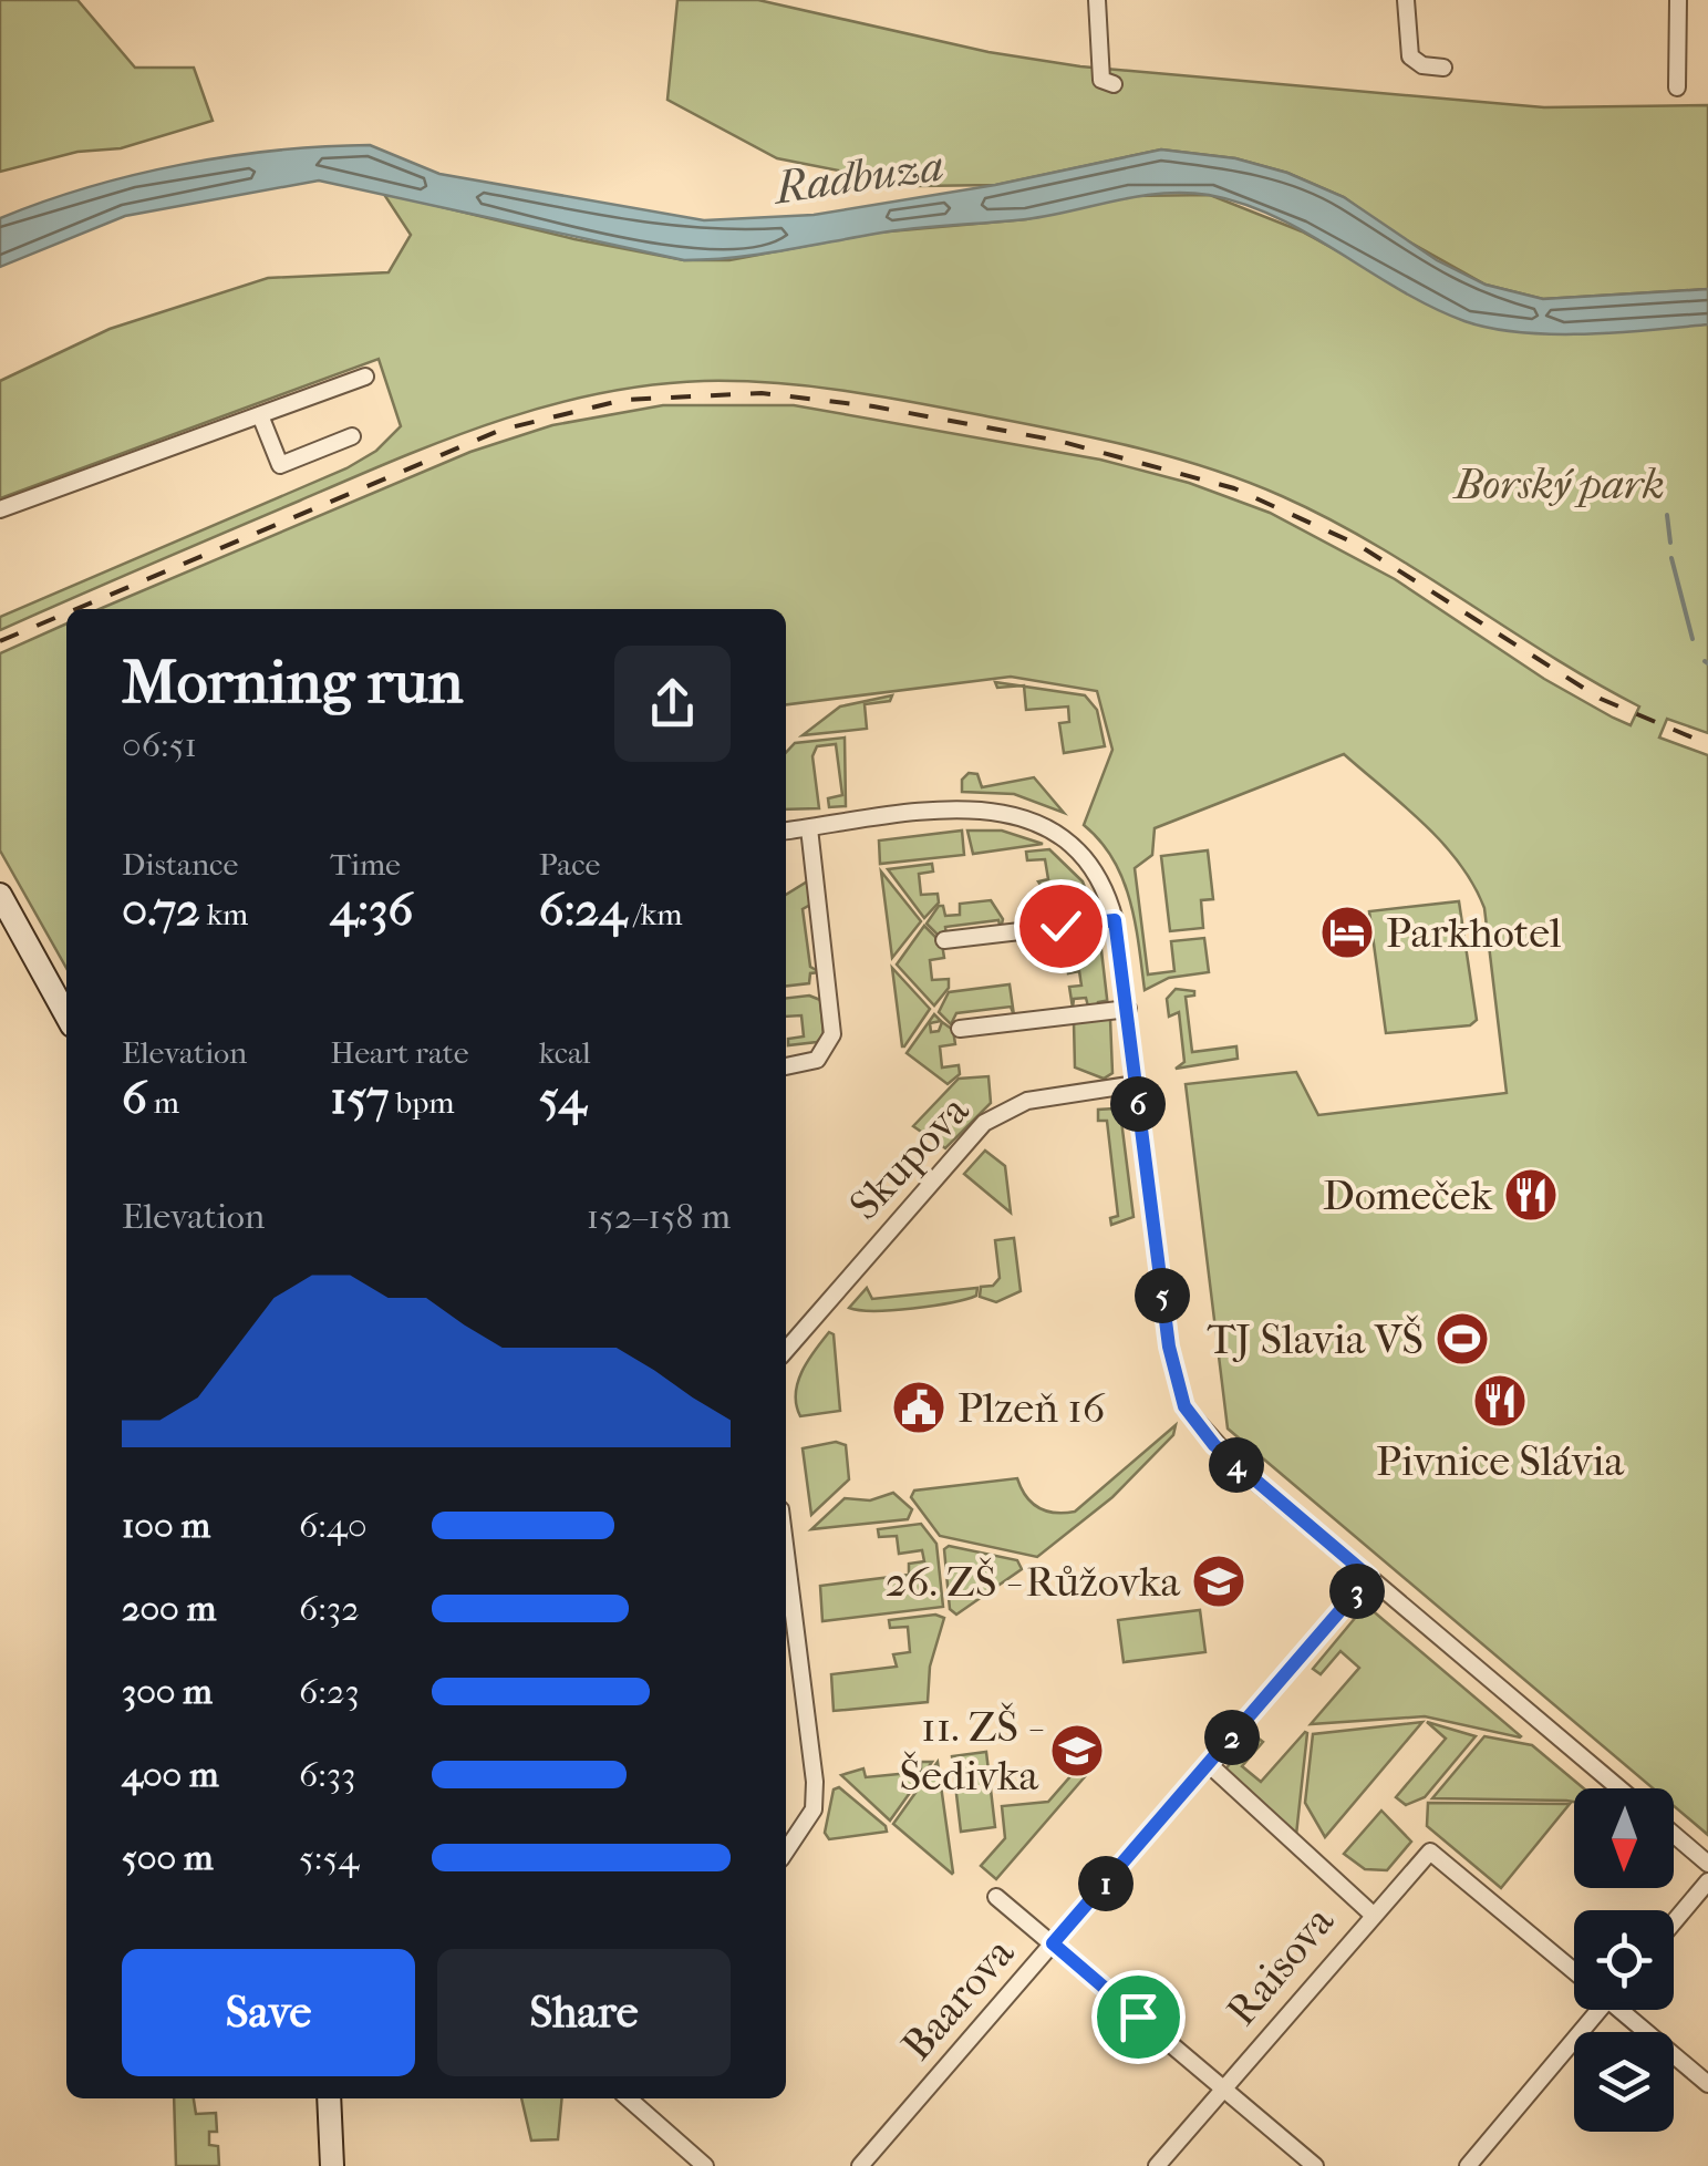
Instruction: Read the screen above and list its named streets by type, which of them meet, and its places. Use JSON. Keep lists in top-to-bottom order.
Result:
{
  "streets": {
    "street": ["Skupova", "Raisova", "Baarova"]
  },
  "crossings": [
    ["Raisova", "Baarova"]
  ],
  "water": ["Radbuza"],
  "parks": ["Borský park"],
  "places": {
    "hotel": ["Parkhotel"],
    "restaurant": ["Domeček", "Pivnice Slávia"],
    "sports": ["TJ Slavia VŠ"],
    "public building": ["Plzeň 16"],
    "school or university": ["26. ZŠ - Růžovka", "11. ZŠ - Šedivka"]
  },
  "north": "bottom",
  "page": {
    "heading": ["Morning run", "06:51"],
    "stats": [
      ["Distance", "0.72 km"],
      ["Time", "4:36"],
      ["Pace", "6:24 /km"],
      ["Elevation", "6 m"],
      ["Heart rate", "157 bpm"],
      ["kcal", "54"]
    ],
    "pins": [
      "6",
      "5",
      "4",
      "3",
      "2",
      "1"
    ],
    "chart": ["Elevation", "152–158 m"],
    "list": [
      {
        "name": "100 m",
        "note": "6:40"
      },
      {
        "name": "200 m",
        "note": "6:32"
      },
      {
        "name": "300 m",
        "note": "6:23"
      },
      {
        "name": "400 m",
        "note": "6:33"
      },
      {
        "name": "500 m",
        "note": "5:54"
      }
    ],
    "buttons": ["Save", "Share"]
  }
}
